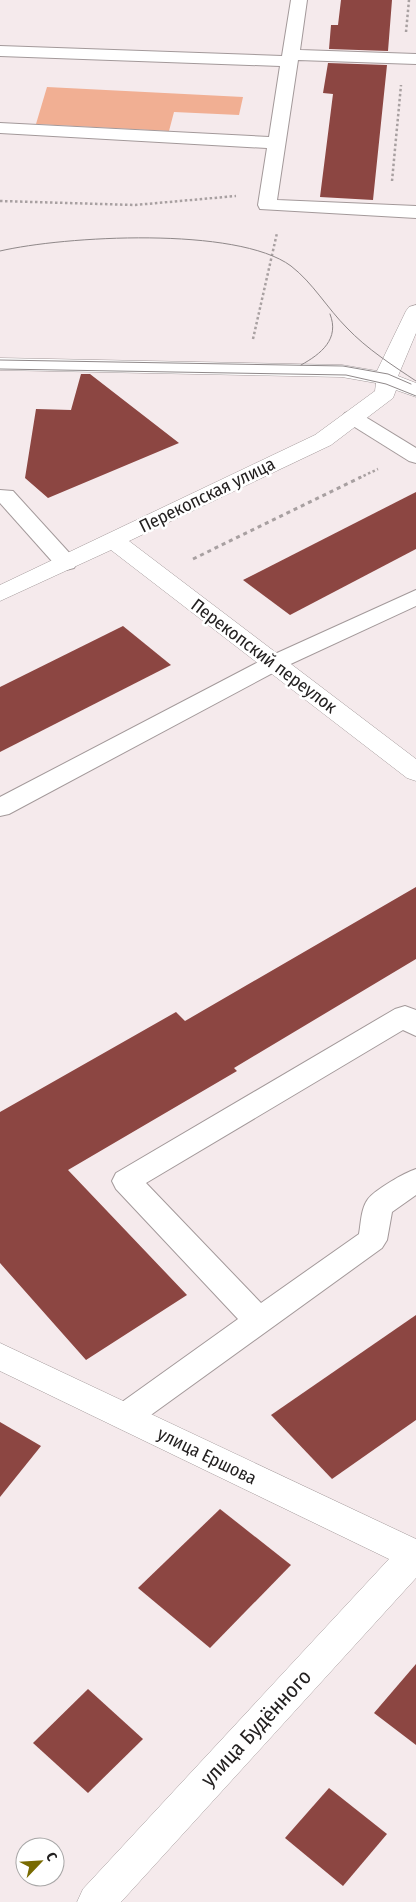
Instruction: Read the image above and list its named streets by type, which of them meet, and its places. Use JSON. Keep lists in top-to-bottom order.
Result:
{
  "streets": {
    "street": [
      "Перекопская улица",
      "Перекопский переулок",
      "улица Ершова",
      "улица Будённого"
    ]
  },
  "crossings": [
    ["Перекопская улица", "Перекопский переулок"],
    ["улица Ершова", "улица Будённого"]
  ],
  "north": "top right"
}
